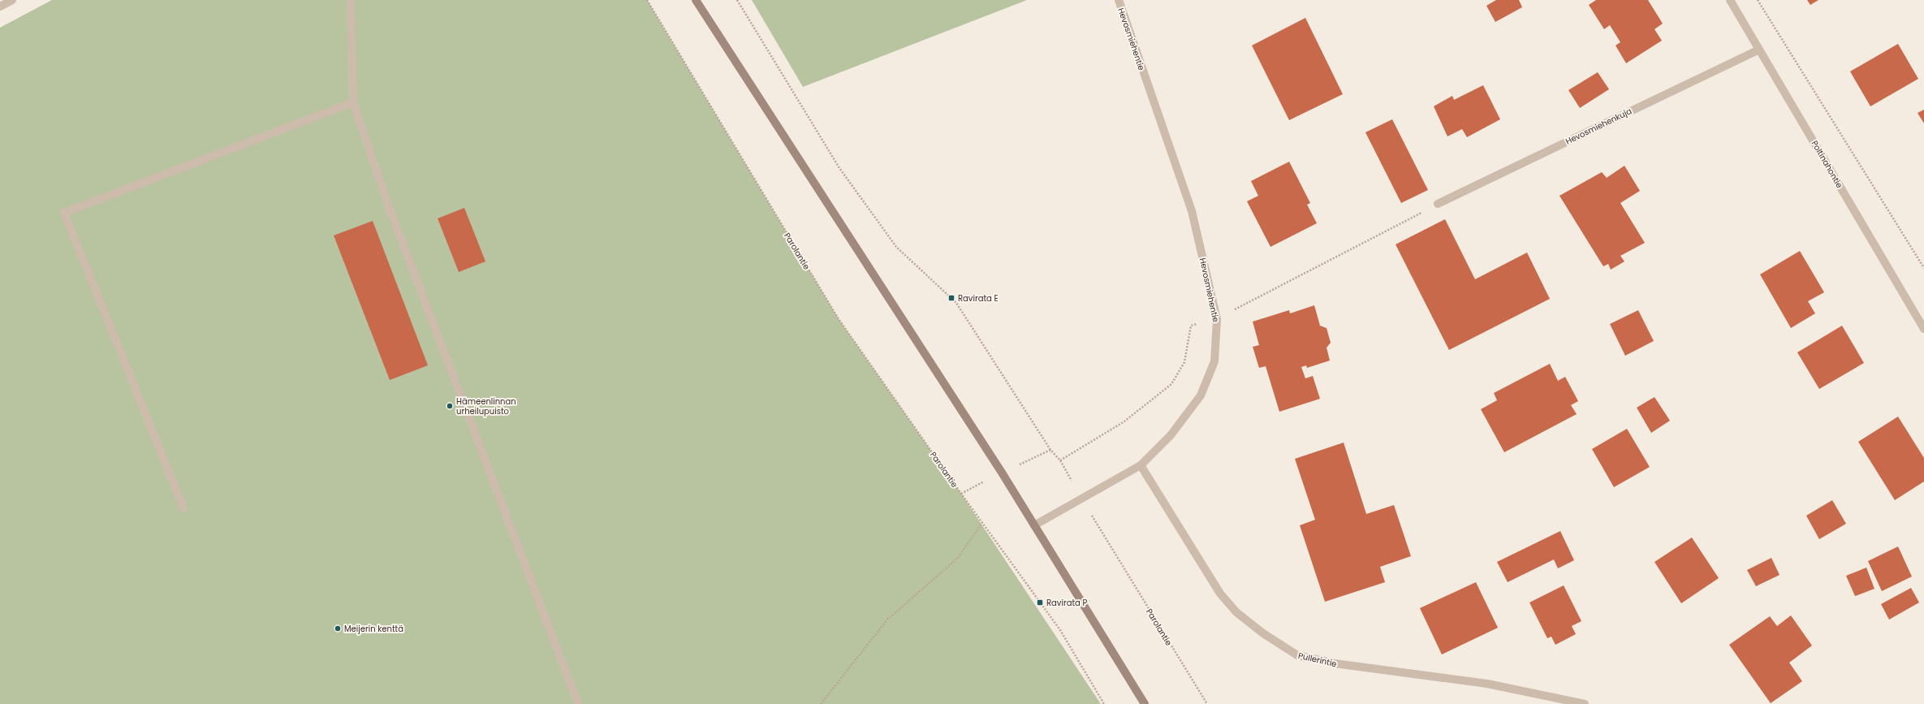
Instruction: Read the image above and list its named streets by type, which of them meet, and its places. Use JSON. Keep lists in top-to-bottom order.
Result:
{
  "streets": {
    "street": [
      "Hevosmiehentie",
      "Hevosmiehenkuja",
      "Poltinahontie",
      "Pullerintie"
    ],
    "path": ["Parolantie"]
  },
  "crossings": [
    ["Hevosmiehentie", "Parolantie"],
    ["Hevosmiehentie", "Pullerintie"],
    ["Hevosmiehenkuja", "Poltinahontie"]
  ],
  "places": {
    "transit": ["Ravirata E", "Ravirata P"],
    "other": ["Hämeenlinnan urheilupuisto", "Meijerin kenttä"]
  }
}
